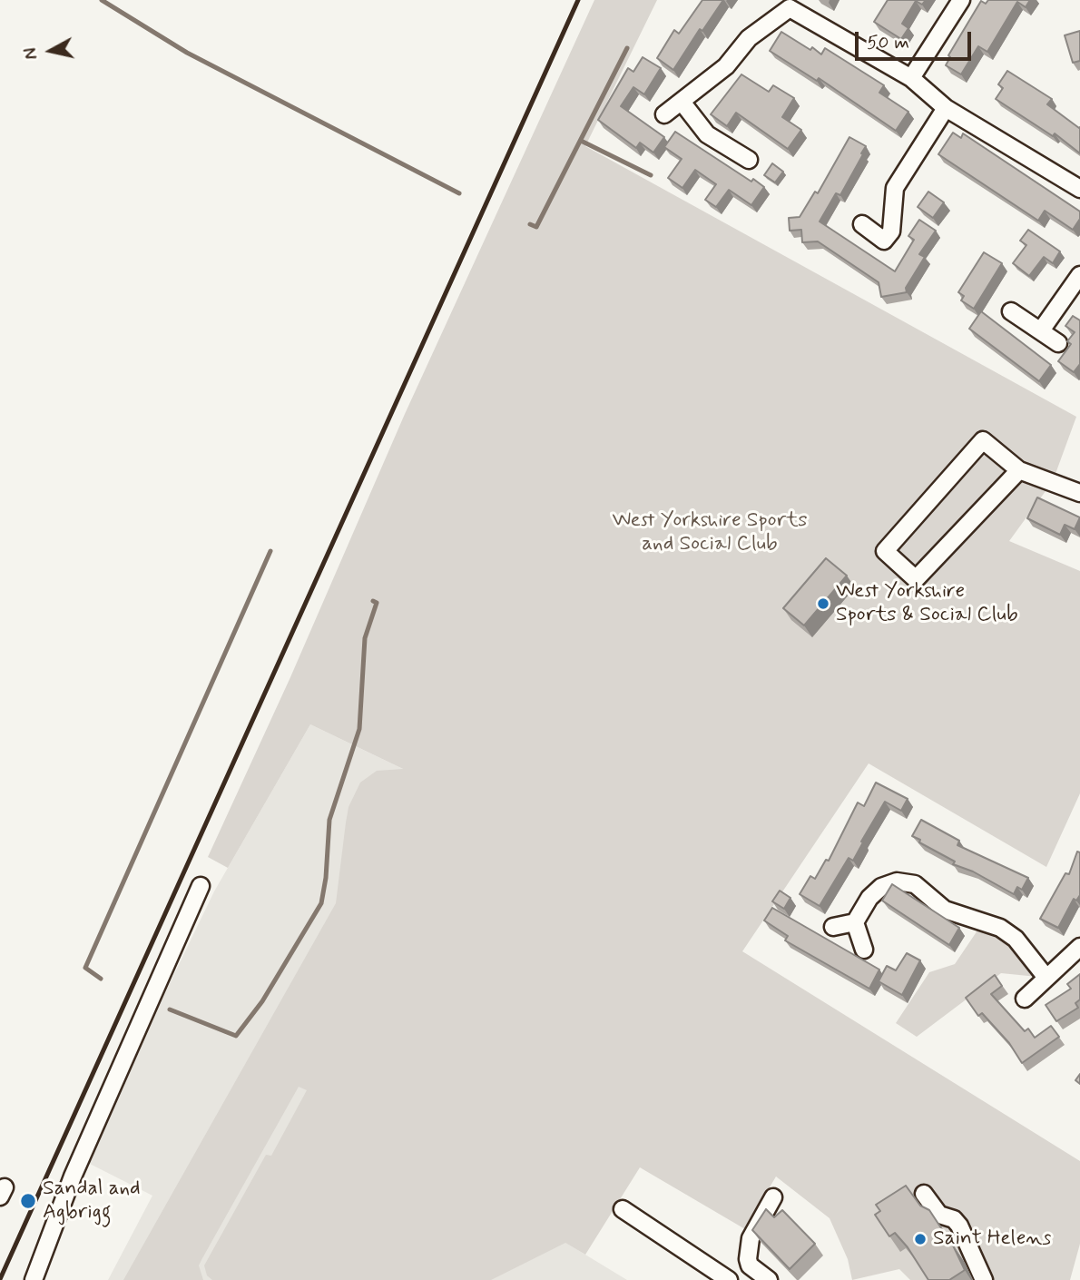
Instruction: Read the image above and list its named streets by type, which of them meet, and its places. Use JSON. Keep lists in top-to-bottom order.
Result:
{
  "parks": ["West Yorkshire Sports and Social Club"],
  "places": ["West Yorkshire Sports & Social Club", "Sandal and Agbrigg", "Saint Helens"],
  "scale_bar": "50 m",
  "north": "left"
}
